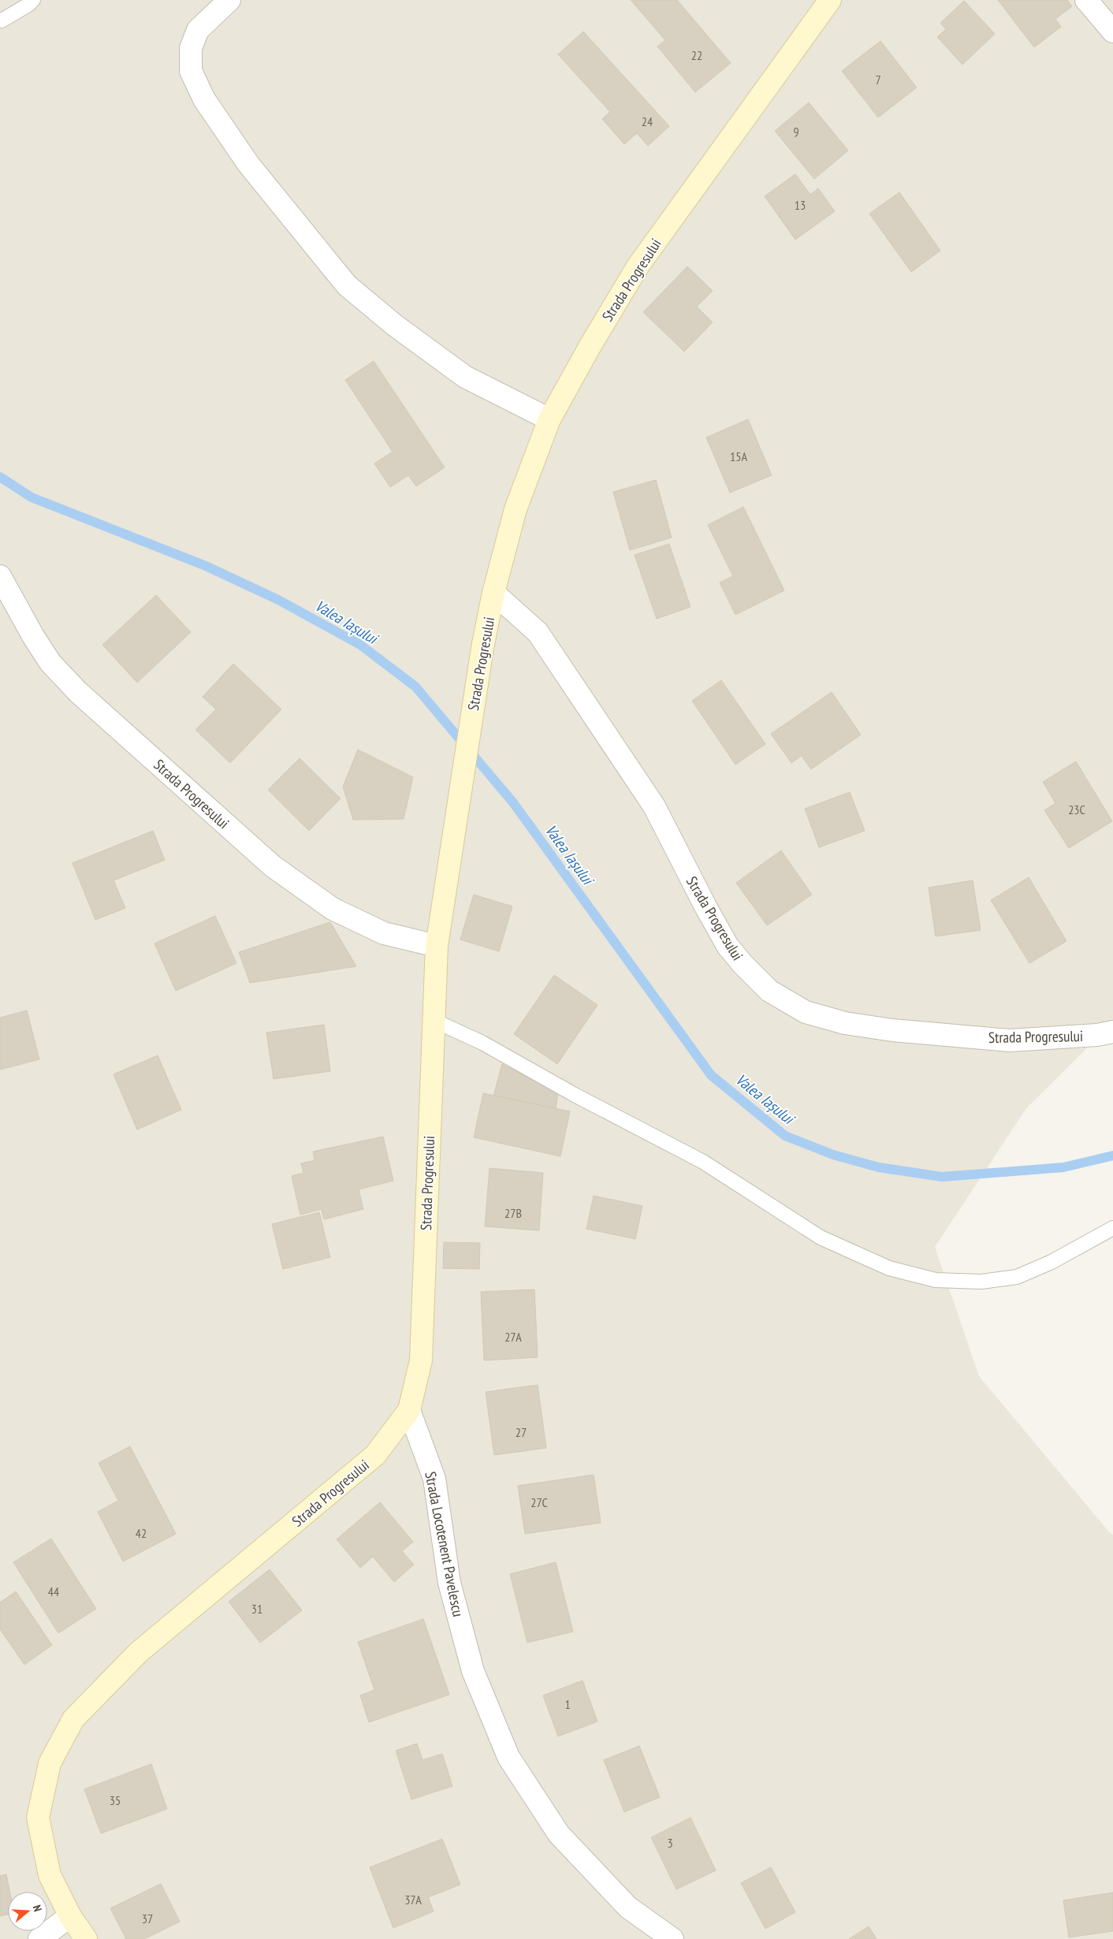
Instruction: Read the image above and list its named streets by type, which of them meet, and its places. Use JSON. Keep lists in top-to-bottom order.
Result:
{
  "streets": {
    "street": ["Strada Progresului", "Strada Locotenent Pavelescu"]
  },
  "crossings": [
    ["Strada Progresului", "Strada Locotenent Pavelescu"]
  ],
  "water": ["Valea Iașului"],
  "house_numbers": [
    "22",
    "7",
    "24",
    "9",
    "13",
    "15A",
    "23C",
    "27B",
    "27A",
    "27",
    "27C",
    "42",
    "44",
    "31",
    "1",
    "35",
    "3",
    "37A",
    "37"
  ],
  "north": "right"
}
